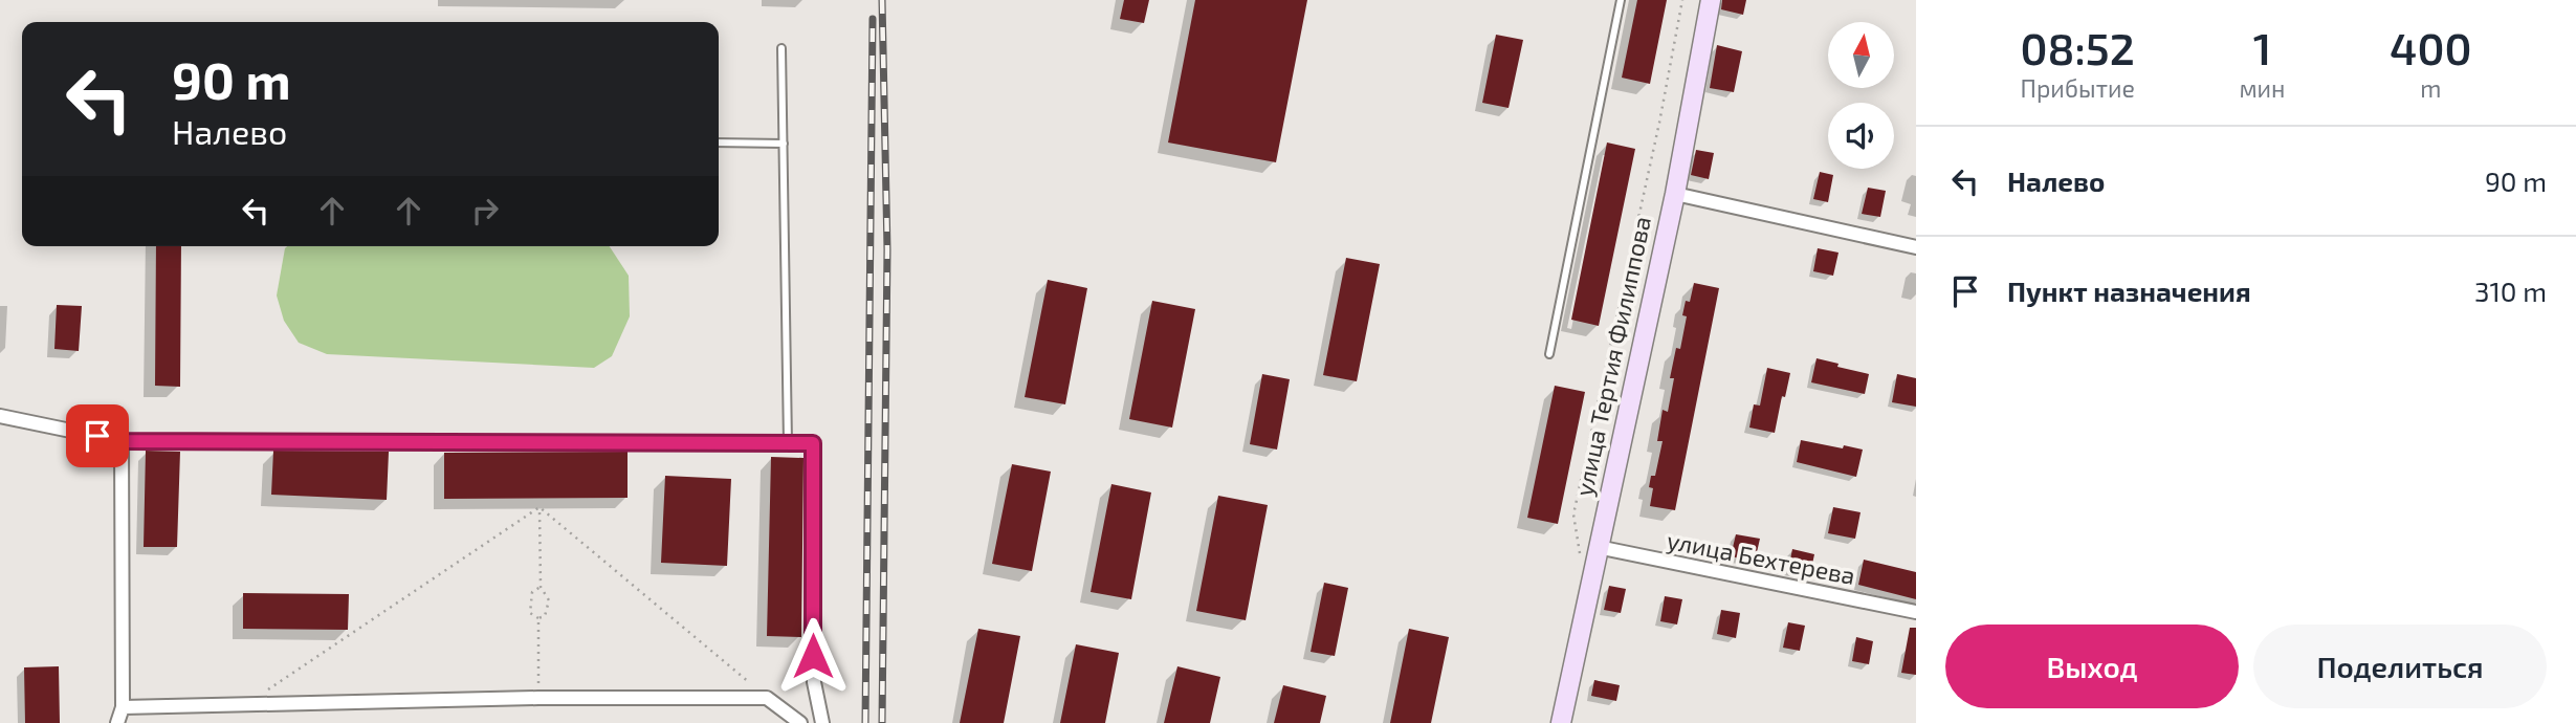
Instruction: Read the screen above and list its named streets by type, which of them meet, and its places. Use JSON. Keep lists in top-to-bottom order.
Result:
{
  "streets": {
    "street": ["улица Тертия Филиппова", "улица Бехтерева"]
  },
  "crossings": [
    ["улица Тертия Филиппова", "улица Бехтерева"]
  ],
  "north": "top",
  "page": {
    "eta": [
      "08:52",
      "Прибытие",
      "1",
      "мин",
      "400",
      "m"
    ],
    "turn": ["90 m", "Налево"],
    "list": [
      {
        "name": "Налево",
        "value": "90 m"
      },
      {
        "name": "Пункт назначения",
        "value": "310 m"
      }
    ],
    "buttons": ["Выход", "Поделиться"]
  }
}
